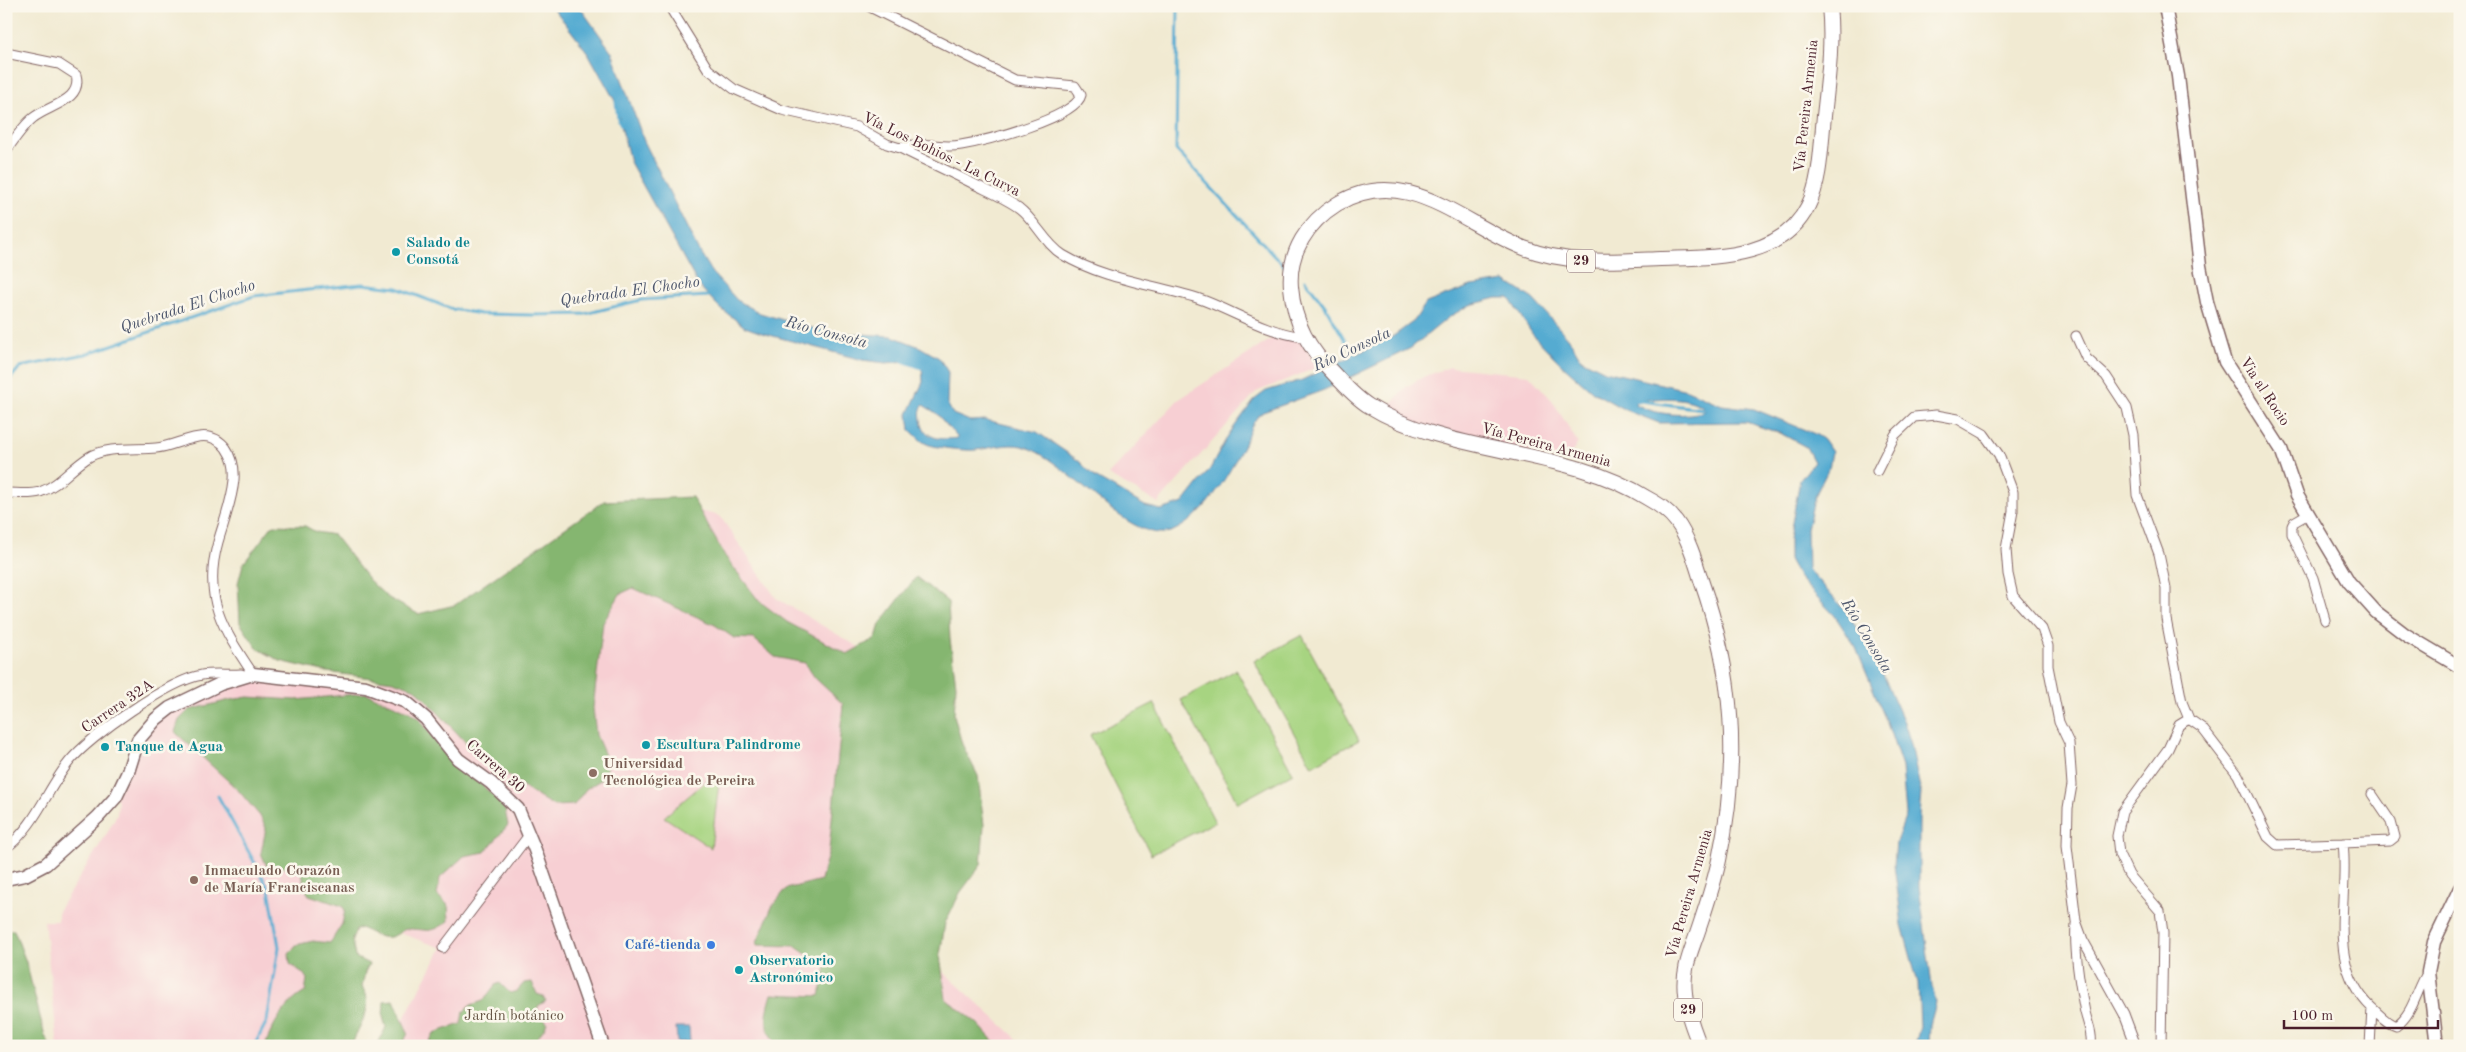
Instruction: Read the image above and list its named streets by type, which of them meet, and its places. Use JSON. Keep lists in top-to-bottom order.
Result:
{
  "streets": {
    "main road": [
      "Vía Pereira Armenia",
      "29",
      "Via al Rocio",
      "Carrera 30"
    ],
    "street": ["Vía Los Bohios - La Curva", "Carrera 32A"]
  },
  "crossings": [
    ["Vía Pereira Armenia", "Vía Los Bohios - La Curva"],
    ["Carrera 32A", "Carrera 30"]
  ],
  "water": ["Quebrada El Chocho", "Río Consota"],
  "parks": ["Jardín botánico"],
  "places": [
    "Salado de Consotá",
    "Escultura Palindrome",
    "Tanque de Agua",
    "Universidad Tecnológica de Pereira",
    "Inmaculado Corazón de María Franciscanas",
    "Café-tienda",
    "Observatorio Astronómico"
  ],
  "scale_bar": "100 m"
}
